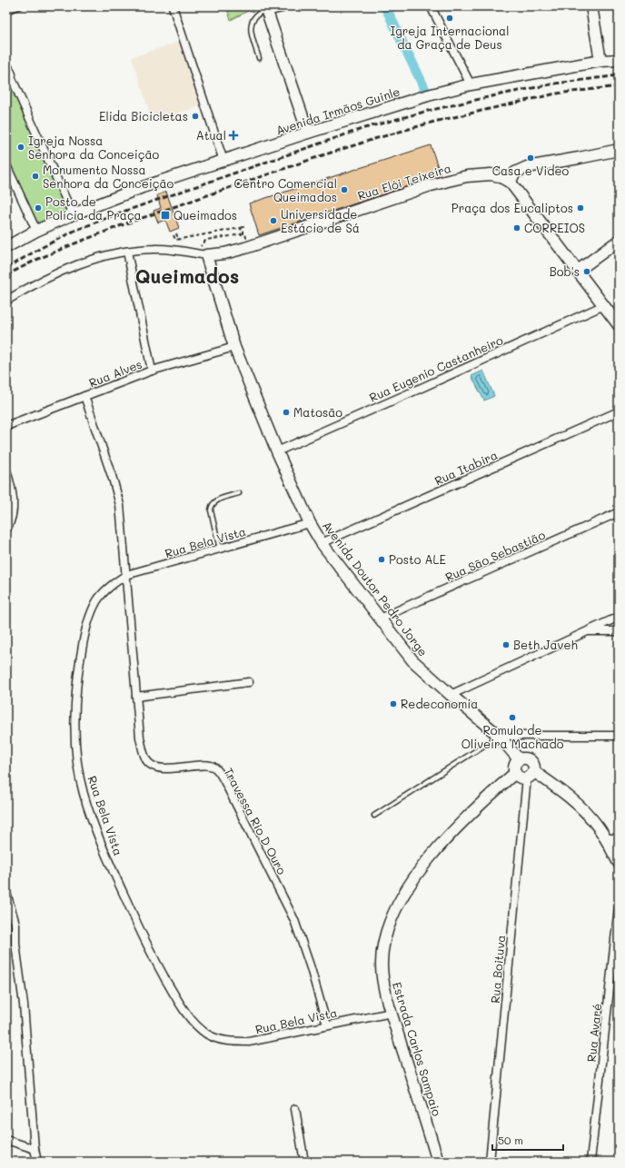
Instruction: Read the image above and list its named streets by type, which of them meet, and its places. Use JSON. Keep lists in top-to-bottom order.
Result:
{
  "streets": {
    "main road": [
      "Avenida Irmãos Guinle",
      "Rua Elói Teixeira",
      "Avenida Doutor Pedro Jorge",
      "Estrada Carlos Sampaio"
    ],
    "street": [
      "Rua Eugenio Castanheiro",
      "Rua Alves",
      "Rua Itabira",
      "Rua Bela Vista",
      "Rua São Sebastião",
      "Travessa Rio D Ouro",
      "Rua Boituva",
      "Rua Avaré"
    ]
  },
  "crossings": [
    ["Rua Elói Teixeira", "Avenida Doutor Pedro Jorge"],
    ["Rua Eugenio Castanheiro", "Avenida Doutor Pedro Jorge"],
    ["Rua Alves", "Avenida Doutor Pedro Jorge"],
    ["Rua Alves", "Travessa Rio D Ouro"],
    ["Rua Itabira", "Avenida Doutor Pedro Jorge"],
    ["Rua Bela Vista", "Avenida Doutor Pedro Jorge"],
    ["Rua Bela Vista", "Travessa Rio D Ouro"],
    ["Rua Bela Vista", "Estrada Carlos Sampaio"],
    ["Rua São Sebastião", "Avenida Doutor Pedro Jorge"],
    ["Avenida Doutor Pedro Jorge", "Rua Boituva"],
    ["Avenida Doutor Pedro Jorge", "Estrada Carlos Sampaio"],
    ["Rua Boituva", "Estrada Carlos Sampaio"]
  ],
  "districts": ["Queimados"],
  "places": {
    "other": [
      "Igreja Internacional da Graça de Deus",
      "Elida Bicicletas",
      "Igreja Nossa Senhora da Conceição",
      "Casa e Video",
      "Monumento Nossa Senhora da Conceição",
      "Centro Comercial Queimados",
      "Posto de Polícia da Praça",
      "Praça dos Eucaliptos",
      "Universidade Estácio de Sá",
      "CORREIOS",
      "Bob's",
      "Matosão",
      "Posto ALE",
      "Beth Javeh",
      "Redeconomia",
      "Romulo de Oliveira Machado"
    ],
    "health": ["Atual"],
    "transit": ["Queimados"]
  },
  "scale_bar": "50 m"
}
